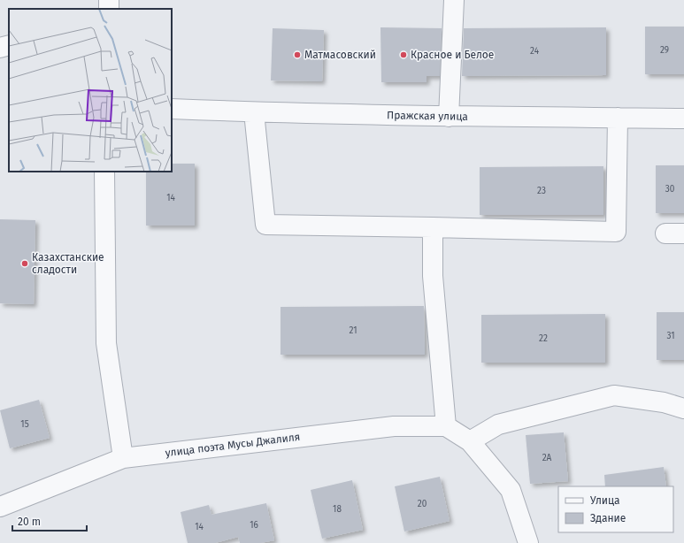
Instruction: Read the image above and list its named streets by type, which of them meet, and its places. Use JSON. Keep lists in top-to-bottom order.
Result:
{
  "streets": {
    "street": ["Пражская улица", "улица поэта Мусы Джалиля"]
  },
  "places": ["Матмасовский", "Красное и Белое", "Казахстанские сладости"],
  "house_numbers": [
    "29",
    "24",
    "30",
    "23",
    "14",
    "21",
    "31",
    "22",
    "15",
    "2А",
    "20",
    "18",
    "16",
    "14"
  ],
  "legend": ["Улица", "Здание"],
  "scale_bar": "20 m"
}
